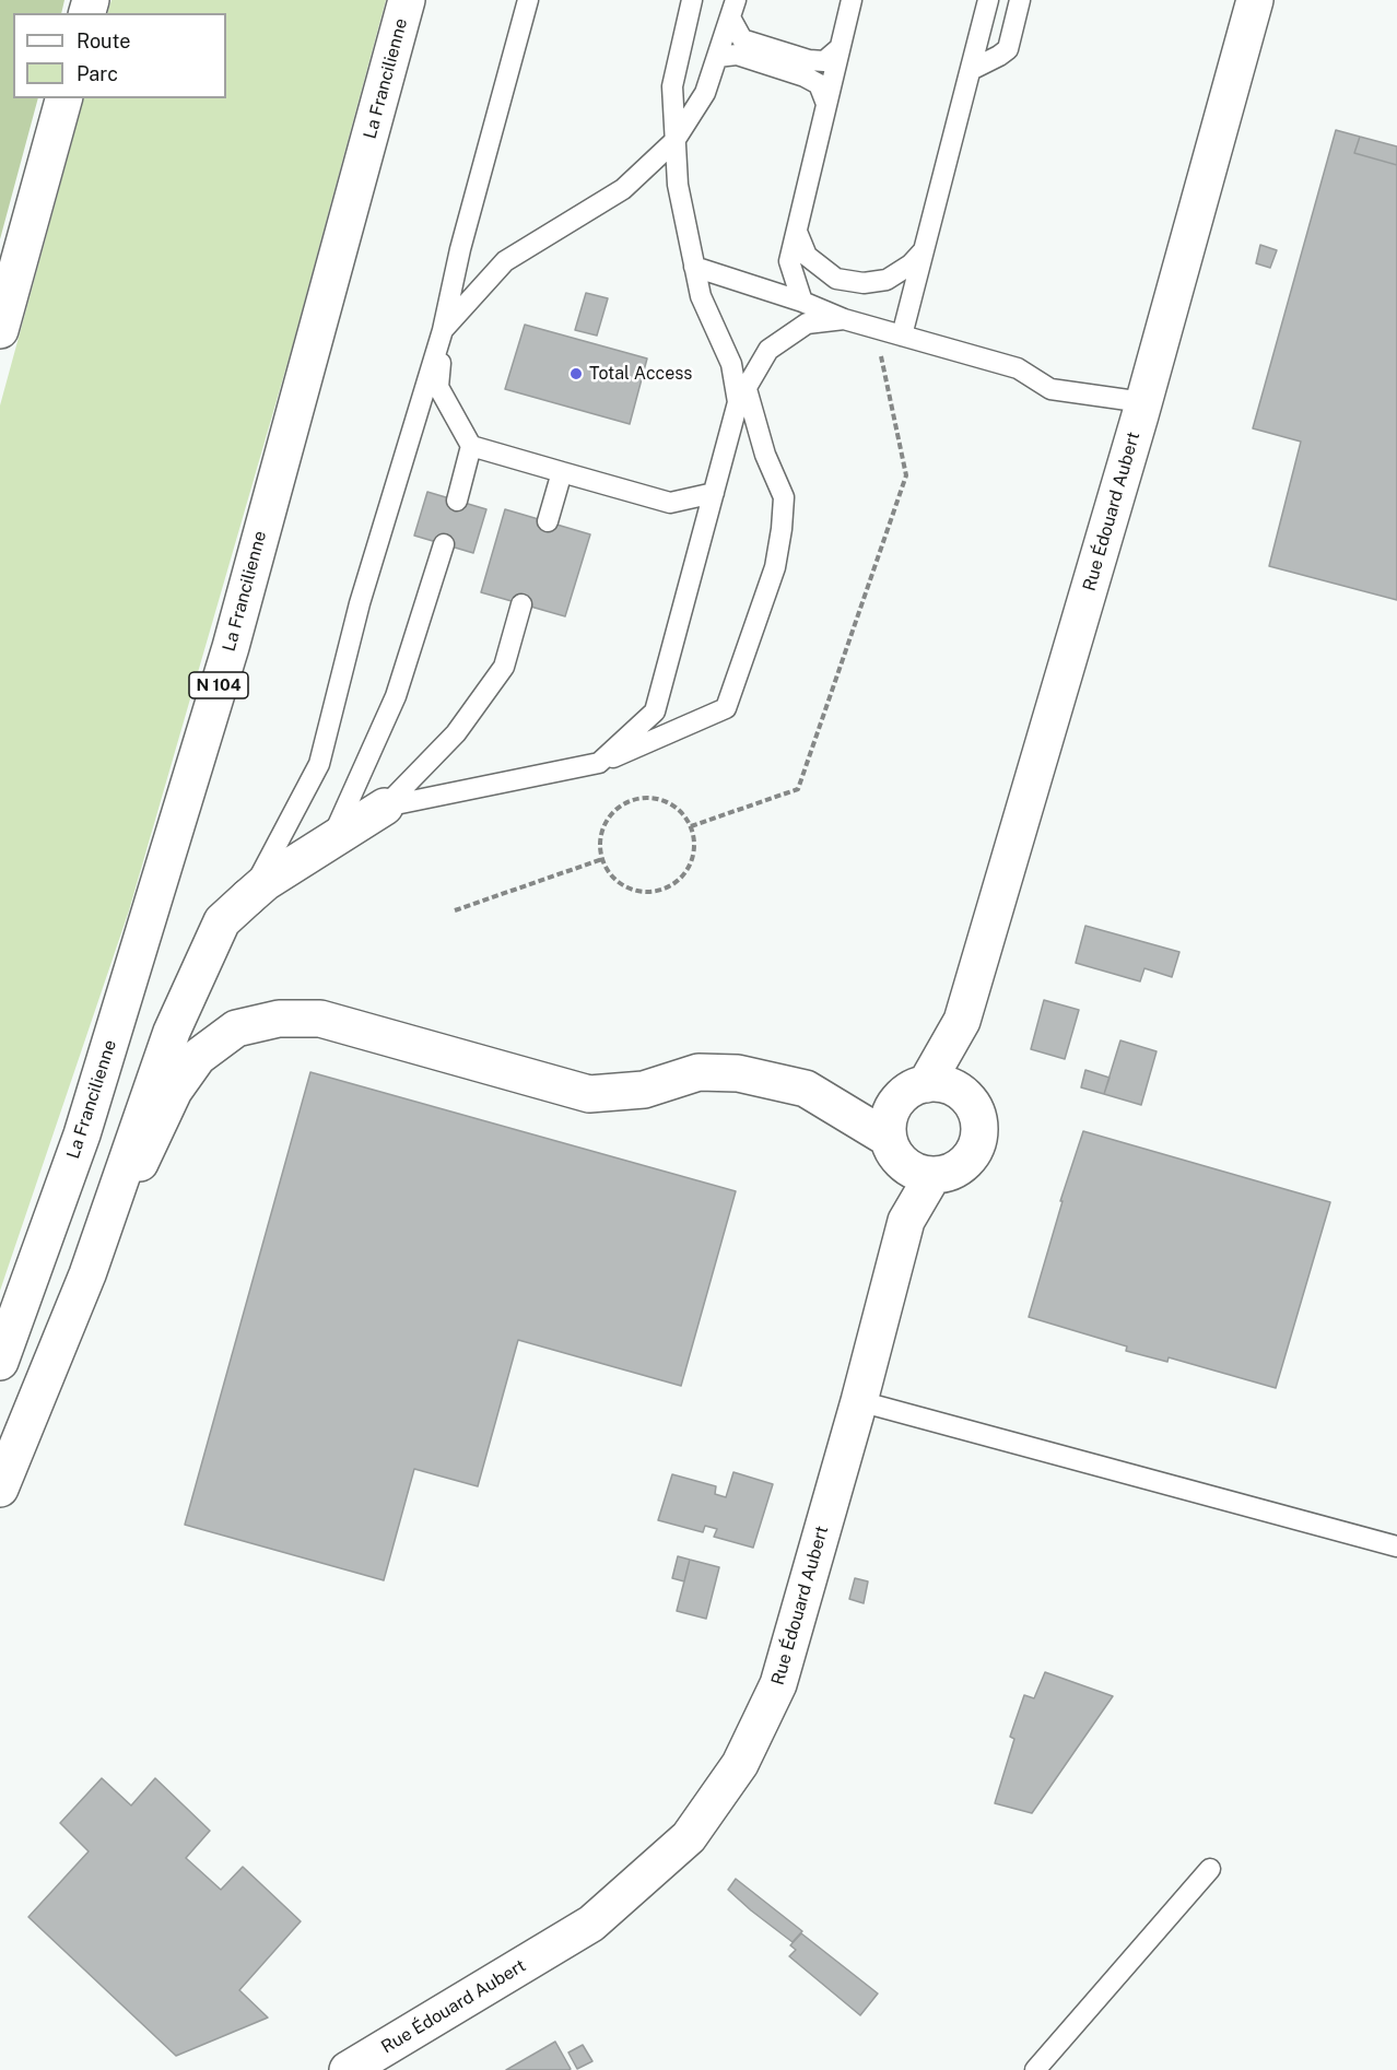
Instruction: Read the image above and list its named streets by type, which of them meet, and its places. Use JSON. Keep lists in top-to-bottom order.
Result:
{
  "streets": {
    "main road": ["La Francilienne", "Rue Édouard Aubert", "N 104"]
  },
  "places": ["Total Access"],
  "legend": ["Route", "Parc"]
}
